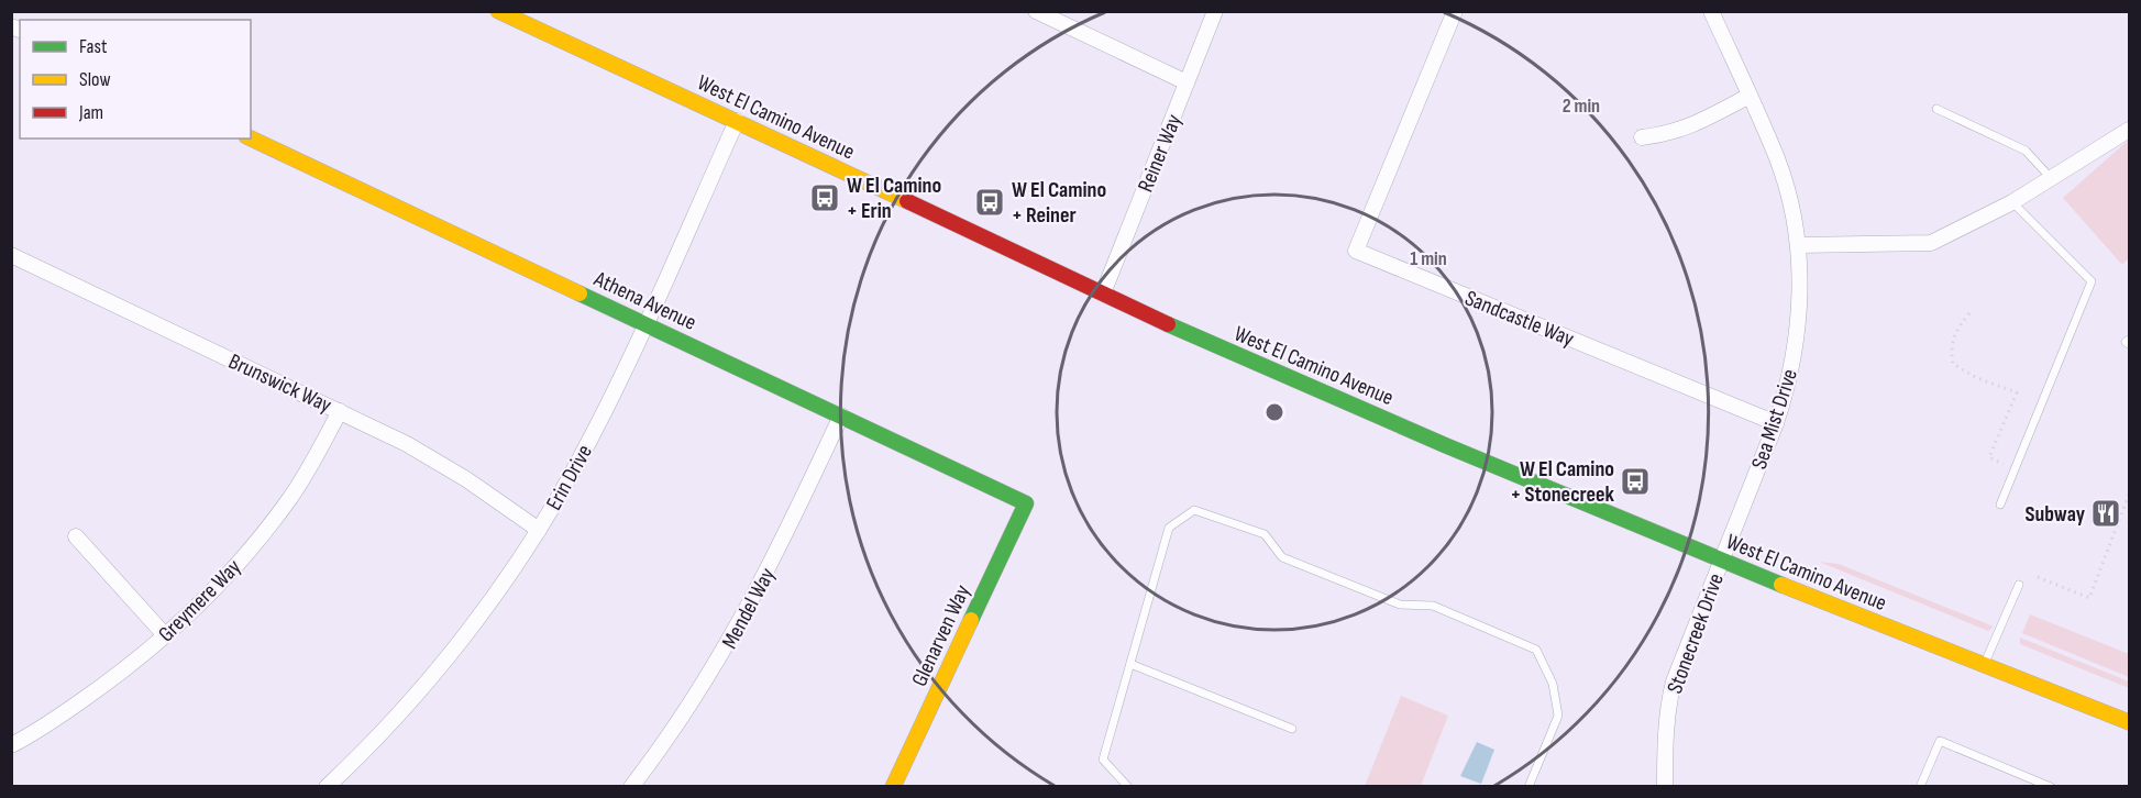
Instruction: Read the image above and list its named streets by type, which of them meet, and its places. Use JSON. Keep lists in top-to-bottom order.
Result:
{
  "streets": {
    "main road": ["West El Camino Avenue", "Athena Avenue", "Glenarven Way"],
    "street": [
      "Reiner Way",
      "Sandcastle Way",
      "Brunswick Way",
      "Sea Mist Drive",
      "Erin Drive",
      "Greymere Way",
      "Mendel Way",
      "Stonecreek Drive"
    ]
  },
  "crossings": [
    ["West El Camino Avenue", "Reiner Way"],
    ["West El Camino Avenue", "Sea Mist Drive"],
    ["West El Camino Avenue", "Erin Drive"],
    ["West El Camino Avenue", "Stonecreek Drive"],
    ["Athena Avenue", "Erin Drive"],
    ["Athena Avenue", "Mendel Way"],
    ["Athena Avenue", "Glenarven Way"],
    ["Sandcastle Way", "Sea Mist Drive"],
    ["Brunswick Way", "Erin Drive"],
    ["Brunswick Way", "Greymere Way"],
    ["Sea Mist Drive", "Stonecreek Drive"]
  ],
  "places": {
    "bus stop": ["W El Camino + Erin", "W El Camino + Reiner", "W El Camino + Stonecreek"],
    "restaurant": ["Subway"]
  },
  "legend": ["Fast", "Slow", "Jam"],
  "rings": ["2 min", "1 min"]
}
